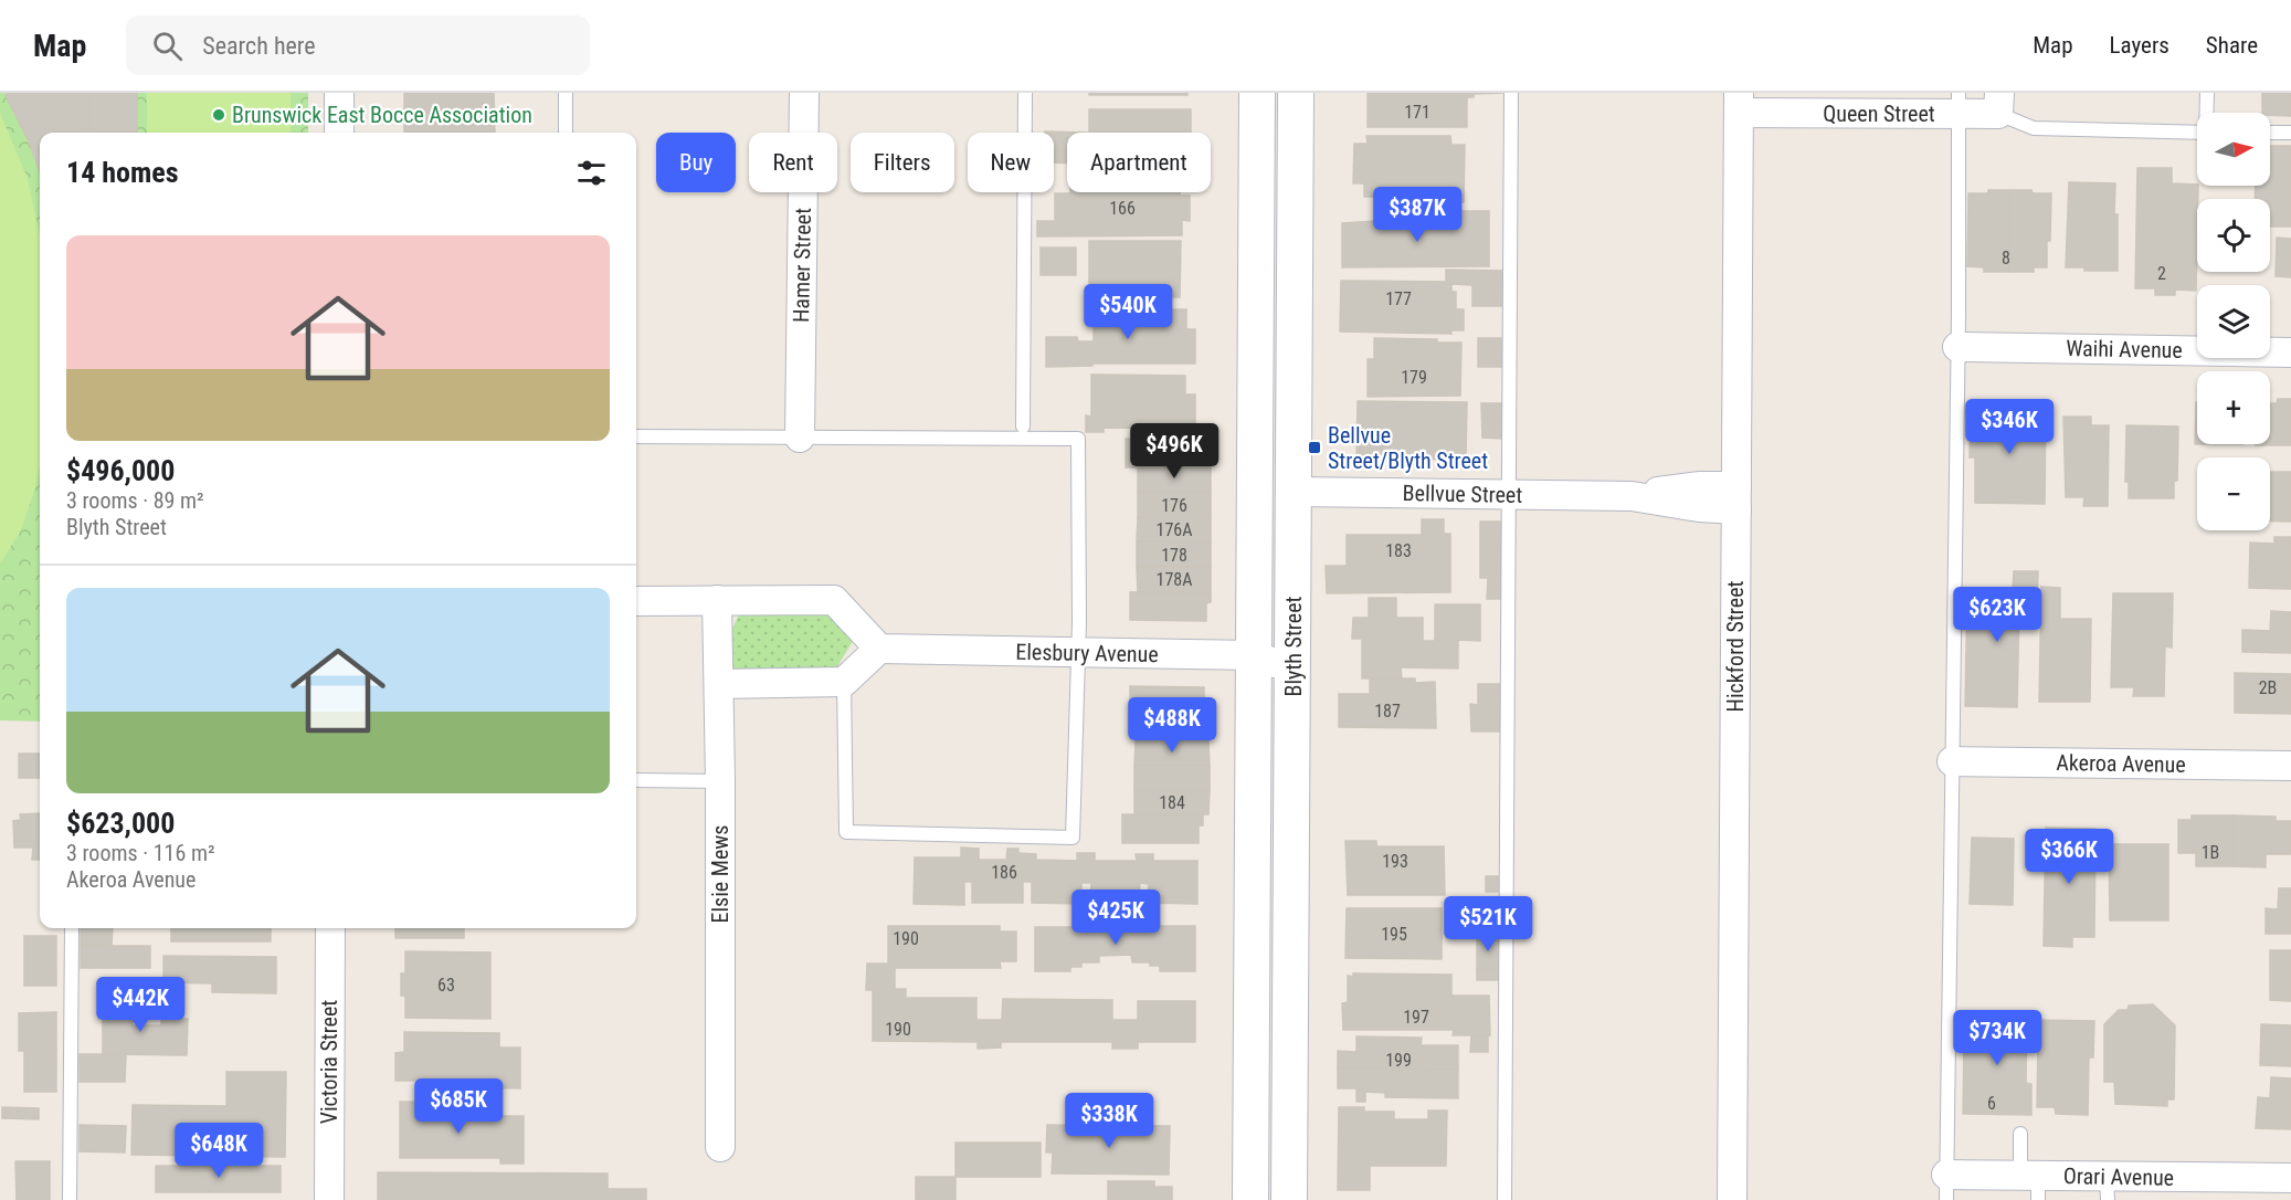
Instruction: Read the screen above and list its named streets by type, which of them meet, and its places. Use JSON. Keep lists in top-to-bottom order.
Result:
{
  "streets": {
    "street": [
      "Queen Street",
      "Hamer Street",
      "Waihi Avenue",
      "Bellvue Street",
      "Blyth Street",
      "Hickford Street",
      "Elesbury Avenue",
      "Akeroa Avenue",
      "Elsie Mews",
      "Victoria Street",
      "Orari Avenue"
    ]
  },
  "crossings": [
    ["Queen Street", "Hickford Street"],
    ["Bellvue Street", "Blyth Street"],
    ["Bellvue Street", "Hickford Street"],
    ["Blyth Street", "Elesbury Avenue"]
  ],
  "places": {
    "other": ["Brunswick East Bocce Association"],
    "transit": ["Bellvue Street/Blyth Street"]
  },
  "house_numbers": [
    "171",
    "166",
    "8",
    "2",
    "177",
    "179",
    "176",
    "176A",
    "183",
    "178",
    "178A",
    "2B",
    "187",
    "184",
    "1B",
    "193",
    "186",
    "195",
    "190",
    "63",
    "197",
    "190",
    "199",
    "6"
  ],
  "north": "right",
  "page": {
    "header": "Map",
    "search": "Search here",
    "nav": ["Map", "Layers", "Share"],
    "map_buttons": ["+", "−"],
    "chip": [
      "Buy",
      "Rent",
      "Filters",
      "New",
      "Apartment"
    ],
    "heading": "14 homes",
    "price": [
      "$387K",
      "$540K",
      "$346K",
      "$496K",
      "$623K",
      "$488K",
      "$366K",
      "$425K",
      "$521K",
      "$442K",
      "$734K",
      "$685K",
      "$338K",
      "$648K"
    ],
    "list": [
      {
        "name": "$496,000",
        "note": "3 rooms · 89 m² · Blyth Street"
      },
      {
        "name": "$623,000",
        "note": "3 rooms · 116 m² · Akeroa Avenue"
      }
    ]
  }
}
